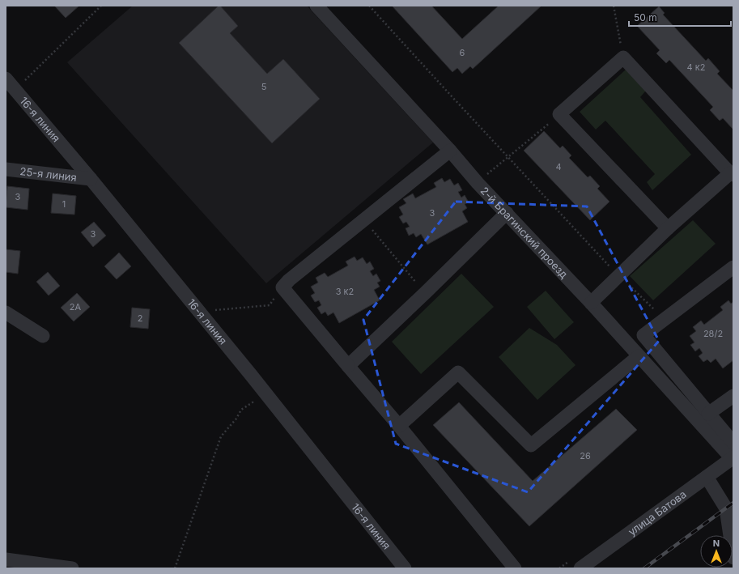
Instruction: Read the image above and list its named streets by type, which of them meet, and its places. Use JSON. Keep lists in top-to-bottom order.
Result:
{
  "streets": {
    "street": [
      "16-я линия",
      "25-я линия",
      "2-й Брагинский проезд",
      "улица Батова"
    ]
  },
  "crossings": [
    ["16-я линия", "25-я линия"],
    ["2-й Брагинский проезд", "улица Батова"]
  ],
  "house_numbers": [
    "6",
    "4 к2",
    "5",
    "4",
    "3",
    "1",
    "3",
    "3",
    "3 к2",
    "2А",
    "2",
    "28/2",
    "26"
  ],
  "scale_bar": "50 m",
  "north": "top"
}
